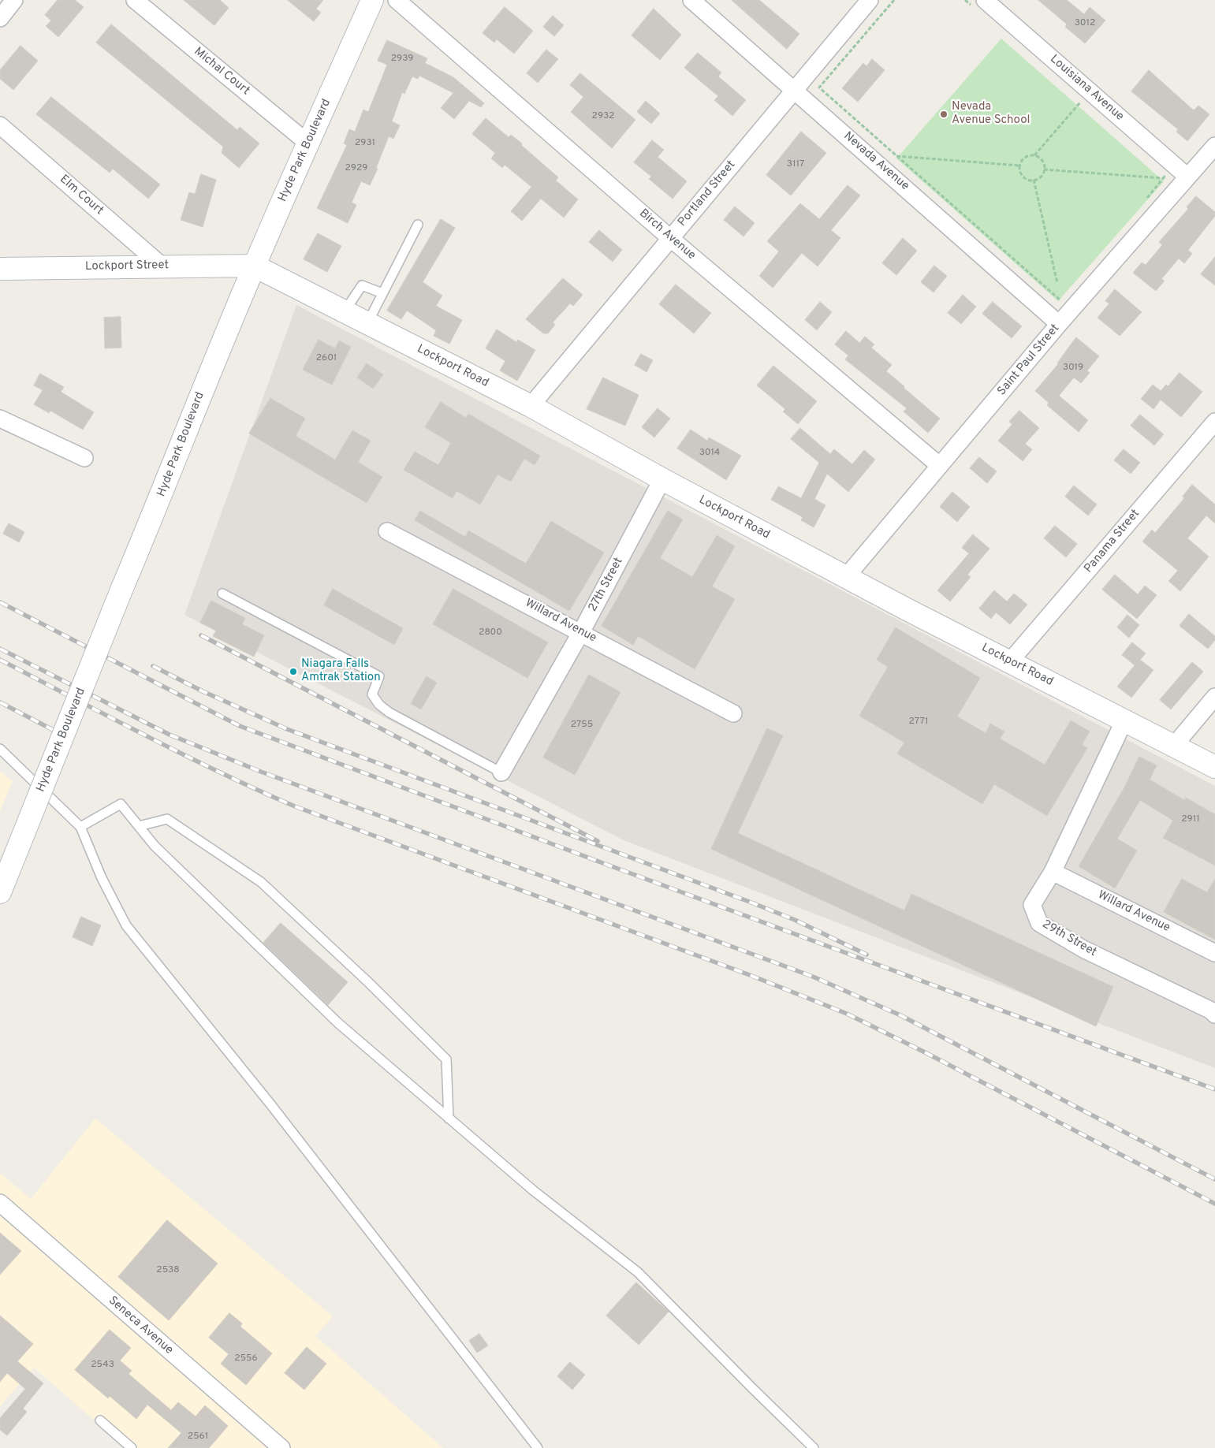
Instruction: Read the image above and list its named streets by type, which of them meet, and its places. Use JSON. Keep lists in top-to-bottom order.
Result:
{
  "streets": {
    "street": [
      "Michal Court",
      "Louisiana Avenue",
      "Hyde Park Boulevard",
      "Nevada Avenue",
      "Portland Street",
      "Elm Court",
      "Birch Avenue",
      "Lockport Street",
      "Saint Paul Street",
      "Lockport Road",
      "Panama Street",
      "27th Street",
      "Willard Avenue",
      "29th Street",
      "Seneca Avenue"
    ]
  },
  "crossings": [
    ["Michal Court", "Hyde Park Boulevard"],
    ["Louisiana Avenue", "Saint Paul Street"],
    ["Hyde Park Boulevard", "Lockport Street"],
    ["Hyde Park Boulevard", "Lockport Road"],
    ["Nevada Avenue", "Portland Street"],
    ["Nevada Avenue", "Saint Paul Street"],
    ["Portland Street", "Birch Avenue"],
    ["Portland Street", "Lockport Road"],
    ["Elm Court", "Lockport Street"],
    ["Birch Avenue", "Saint Paul Street"],
    ["Lockport Street", "Lockport Road"],
    ["Saint Paul Street", "Lockport Road"],
    ["Lockport Road", "Panama Street"],
    ["Lockport Road", "27th Street"],
    ["Lockport Road", "29th Street"],
    ["27th Street", "Willard Avenue"],
    ["Willard Avenue", "29th Street"]
  ],
  "places": ["Nevada Avenue School", "Niagara Falls Amtrak Station"],
  "house_numbers": [
    "3012",
    "2939",
    "2932",
    "2931",
    "3117",
    "2929",
    "2601",
    "3019",
    "3014",
    "2800",
    "2771",
    "2755",
    "2911",
    "2538",
    "2556",
    "2543",
    "2561"
  ]
}
